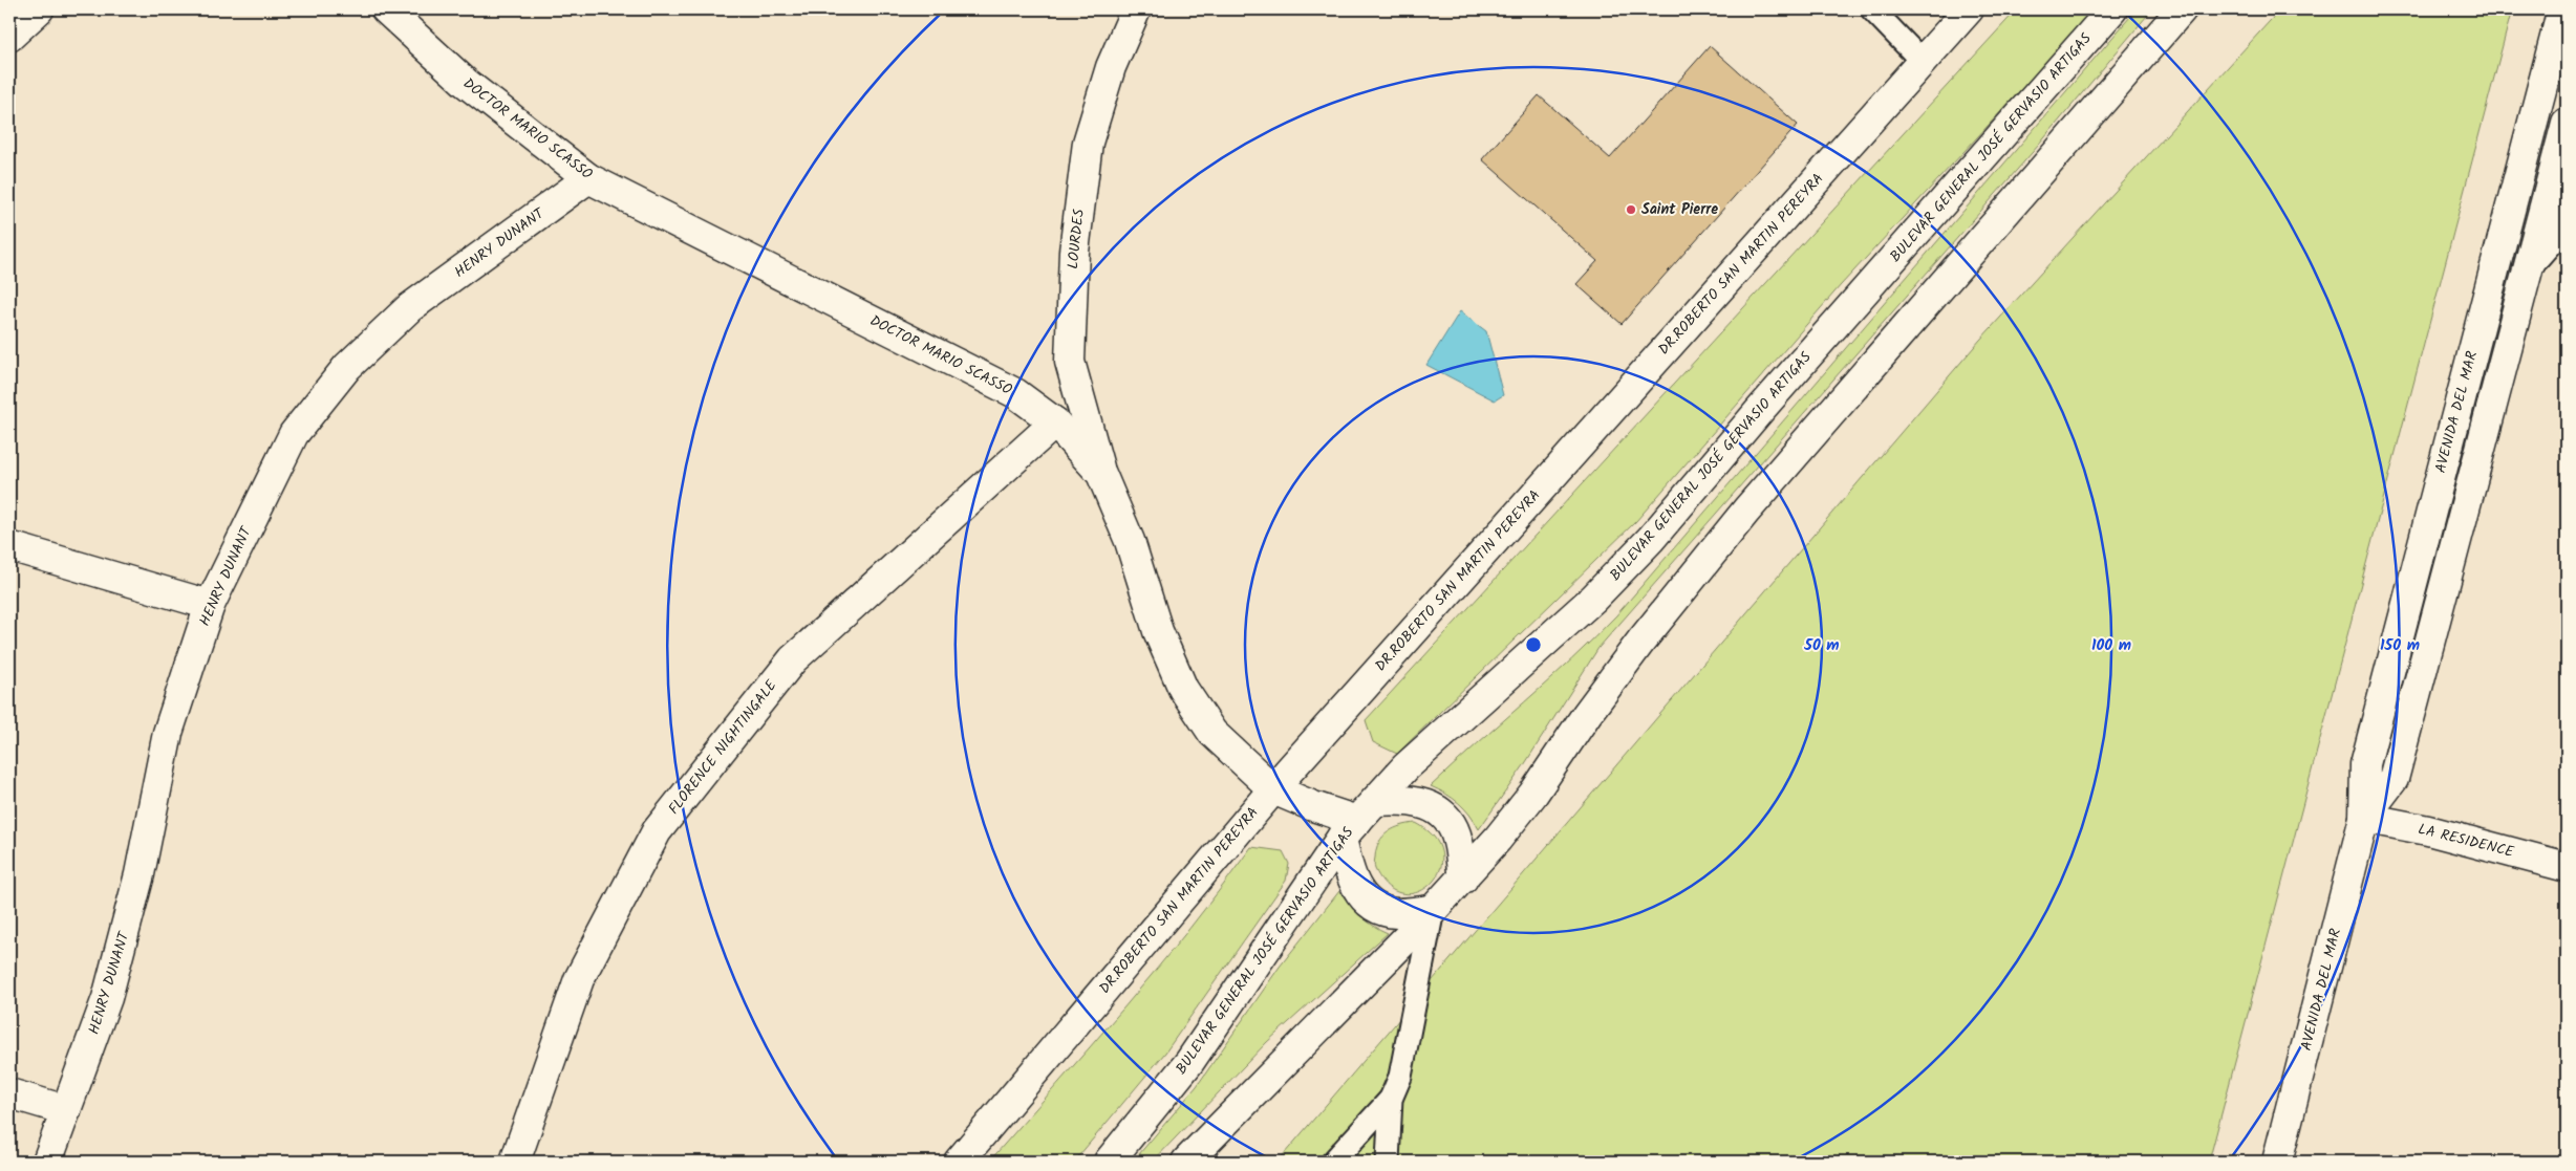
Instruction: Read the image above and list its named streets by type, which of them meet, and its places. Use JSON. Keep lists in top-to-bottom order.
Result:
{
  "streets": {
    "street": [
      "DOCTOR MARIO SCASSO",
      "BULEVAR GENERAL JOSÉ GERVASIO ARTIGAS",
      "LOURDES",
      "HENRY DUNANT",
      "DR.ROBERTO SAN MARTIN PEREYRA",
      "AVENIDA DEL MAR",
      "FLORENCE NIGHTINGALE",
      "LA RESIDENCE"
    ]
  },
  "crossings": [
    ["DOCTOR MARIO SCASSO", "BULEVAR GENERAL JOSÉ GERVASIO ARTIGAS"],
    ["DOCTOR MARIO SCASSO", "LOURDES"],
    ["DOCTOR MARIO SCASSO", "HENRY DUNANT"],
    ["DOCTOR MARIO SCASSO", "DR.ROBERTO SAN MARTIN PEREYRA"],
    ["DOCTOR MARIO SCASSO", "FLORENCE NIGHTINGALE"],
    ["AVENIDA DEL MAR", "LA RESIDENCE"]
  ],
  "places": ["Saint Pierre"],
  "rings": ["50 m", "100 m", "150 m"]
}
